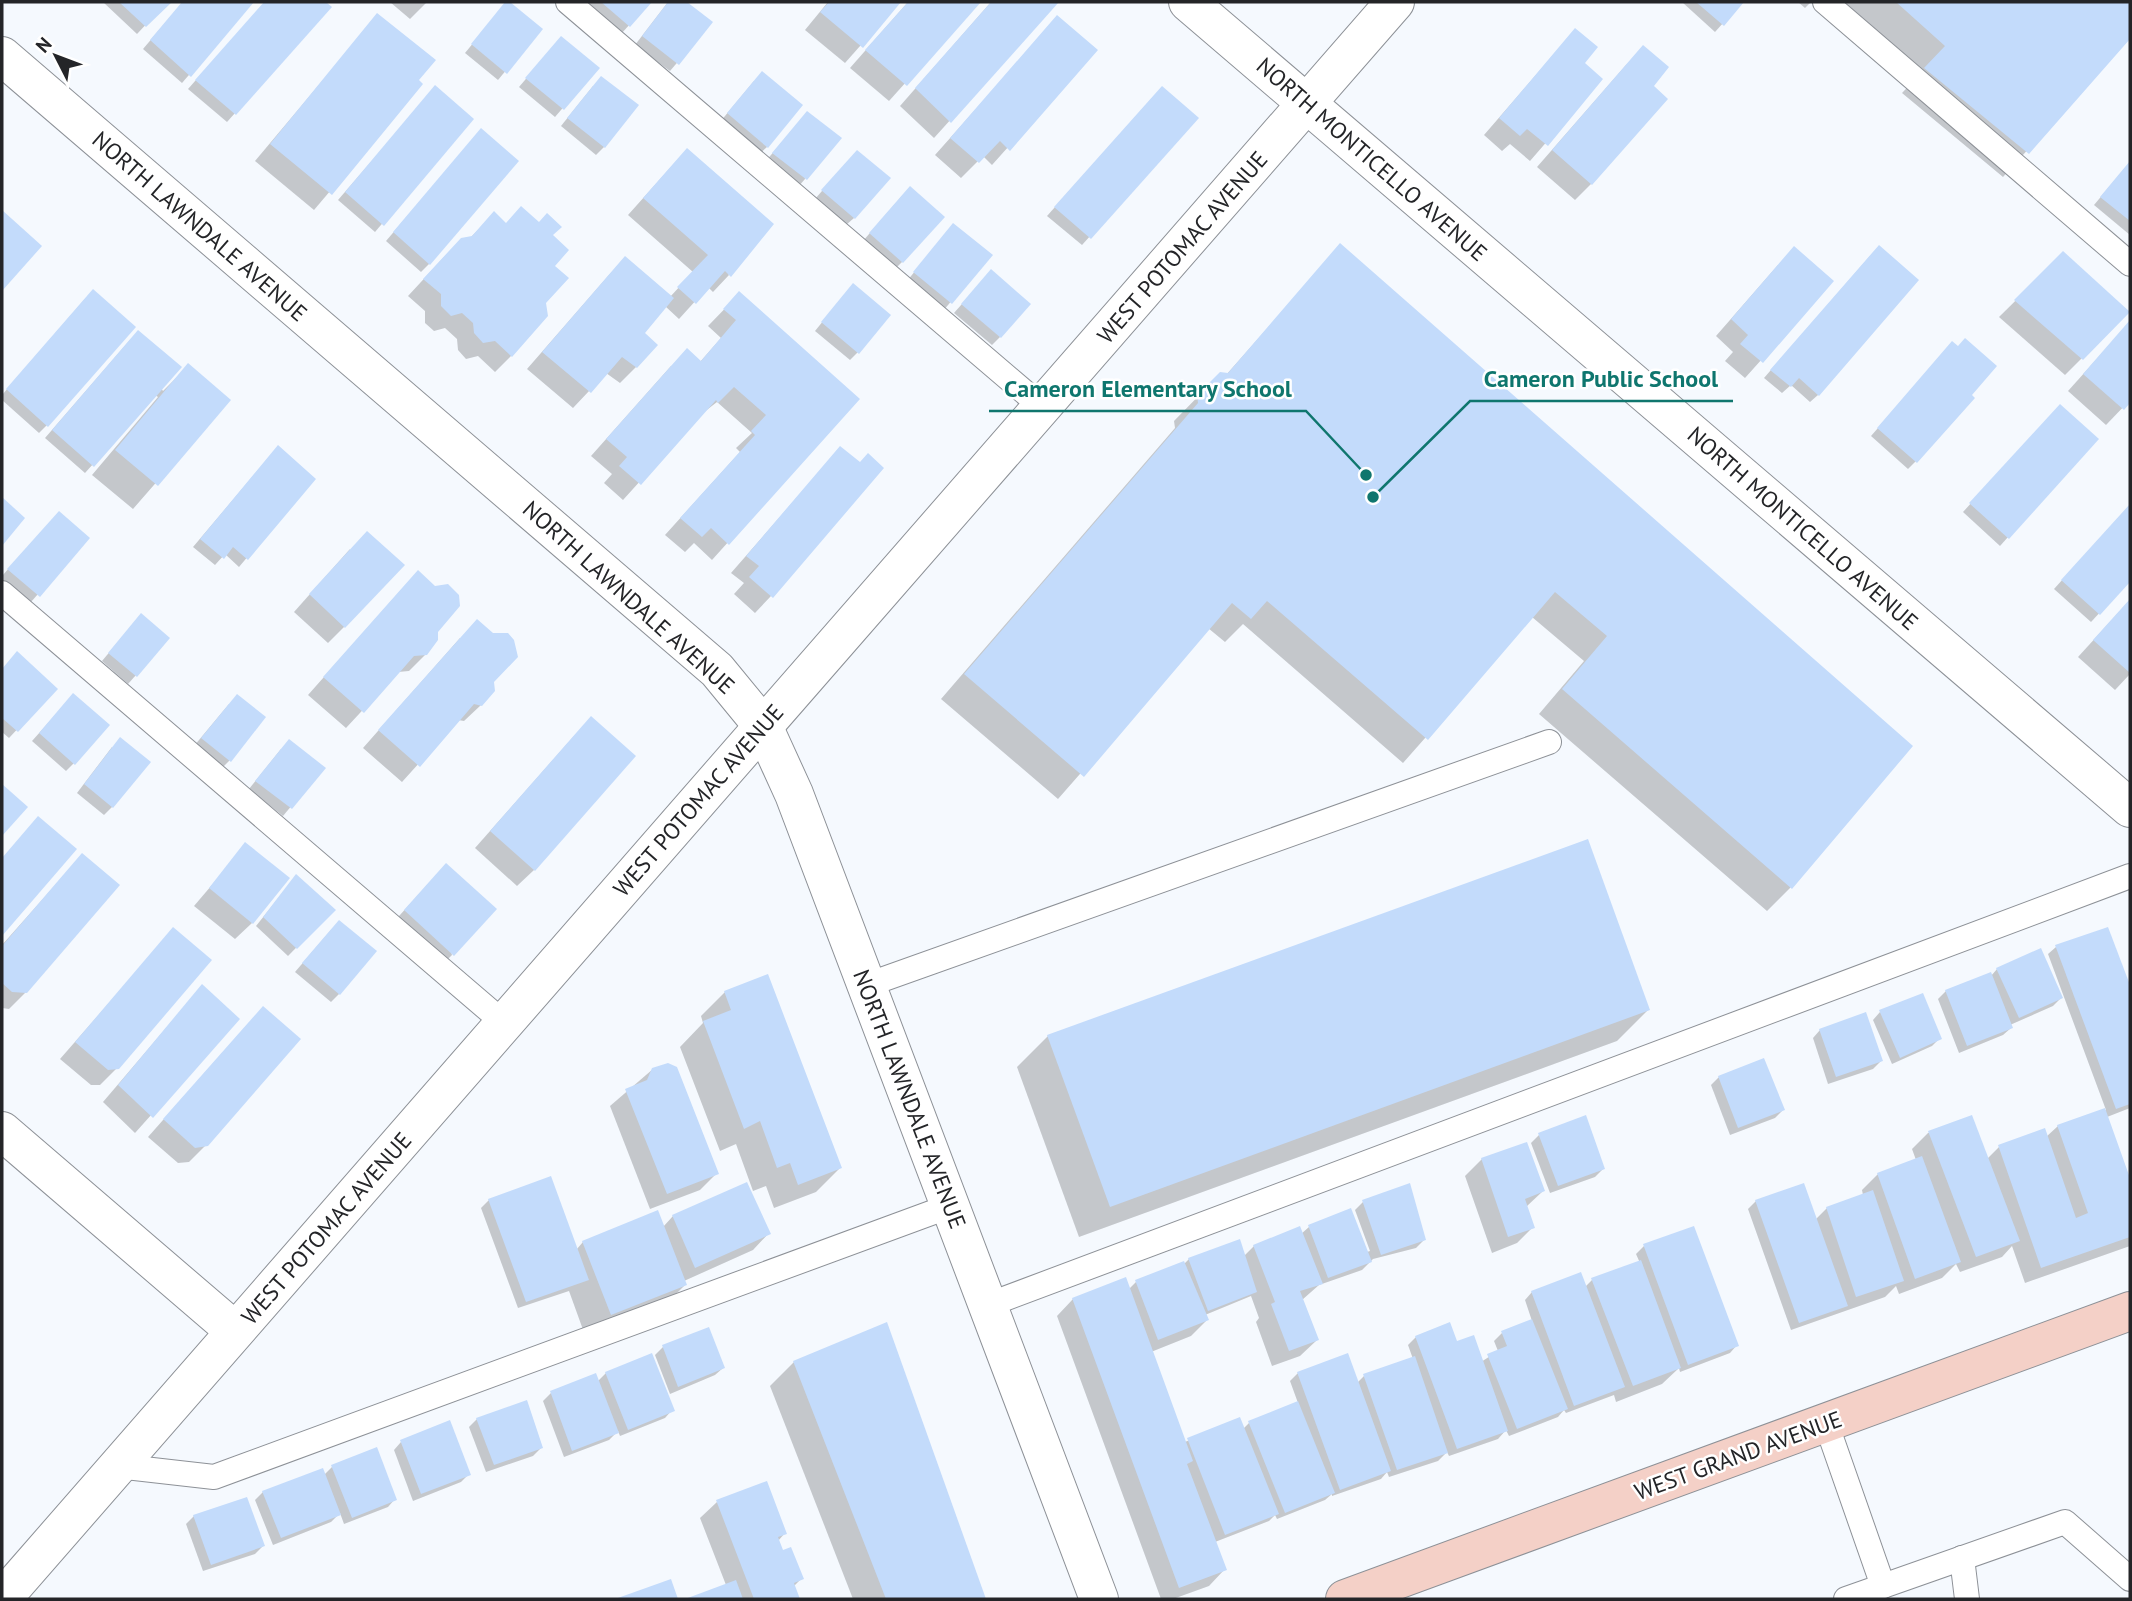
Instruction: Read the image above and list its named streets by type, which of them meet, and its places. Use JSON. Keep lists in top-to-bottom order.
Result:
{
  "streets": {
    "main road": ["WEST GRAND AVENUE"],
    "street": ["NORTH MONTICELLO AVENUE", "NORTH LAWNDALE AVENUE", "WEST POTOMAC AVENUE"]
  },
  "crossings": [
    ["NORTH MONTICELLO AVENUE", "WEST POTOMAC AVENUE"],
    ["NORTH LAWNDALE AVENUE", "WEST POTOMAC AVENUE"]
  ],
  "places": ["Cameron Elementary School", "Cameron Public School"],
  "north": "top left"
}
